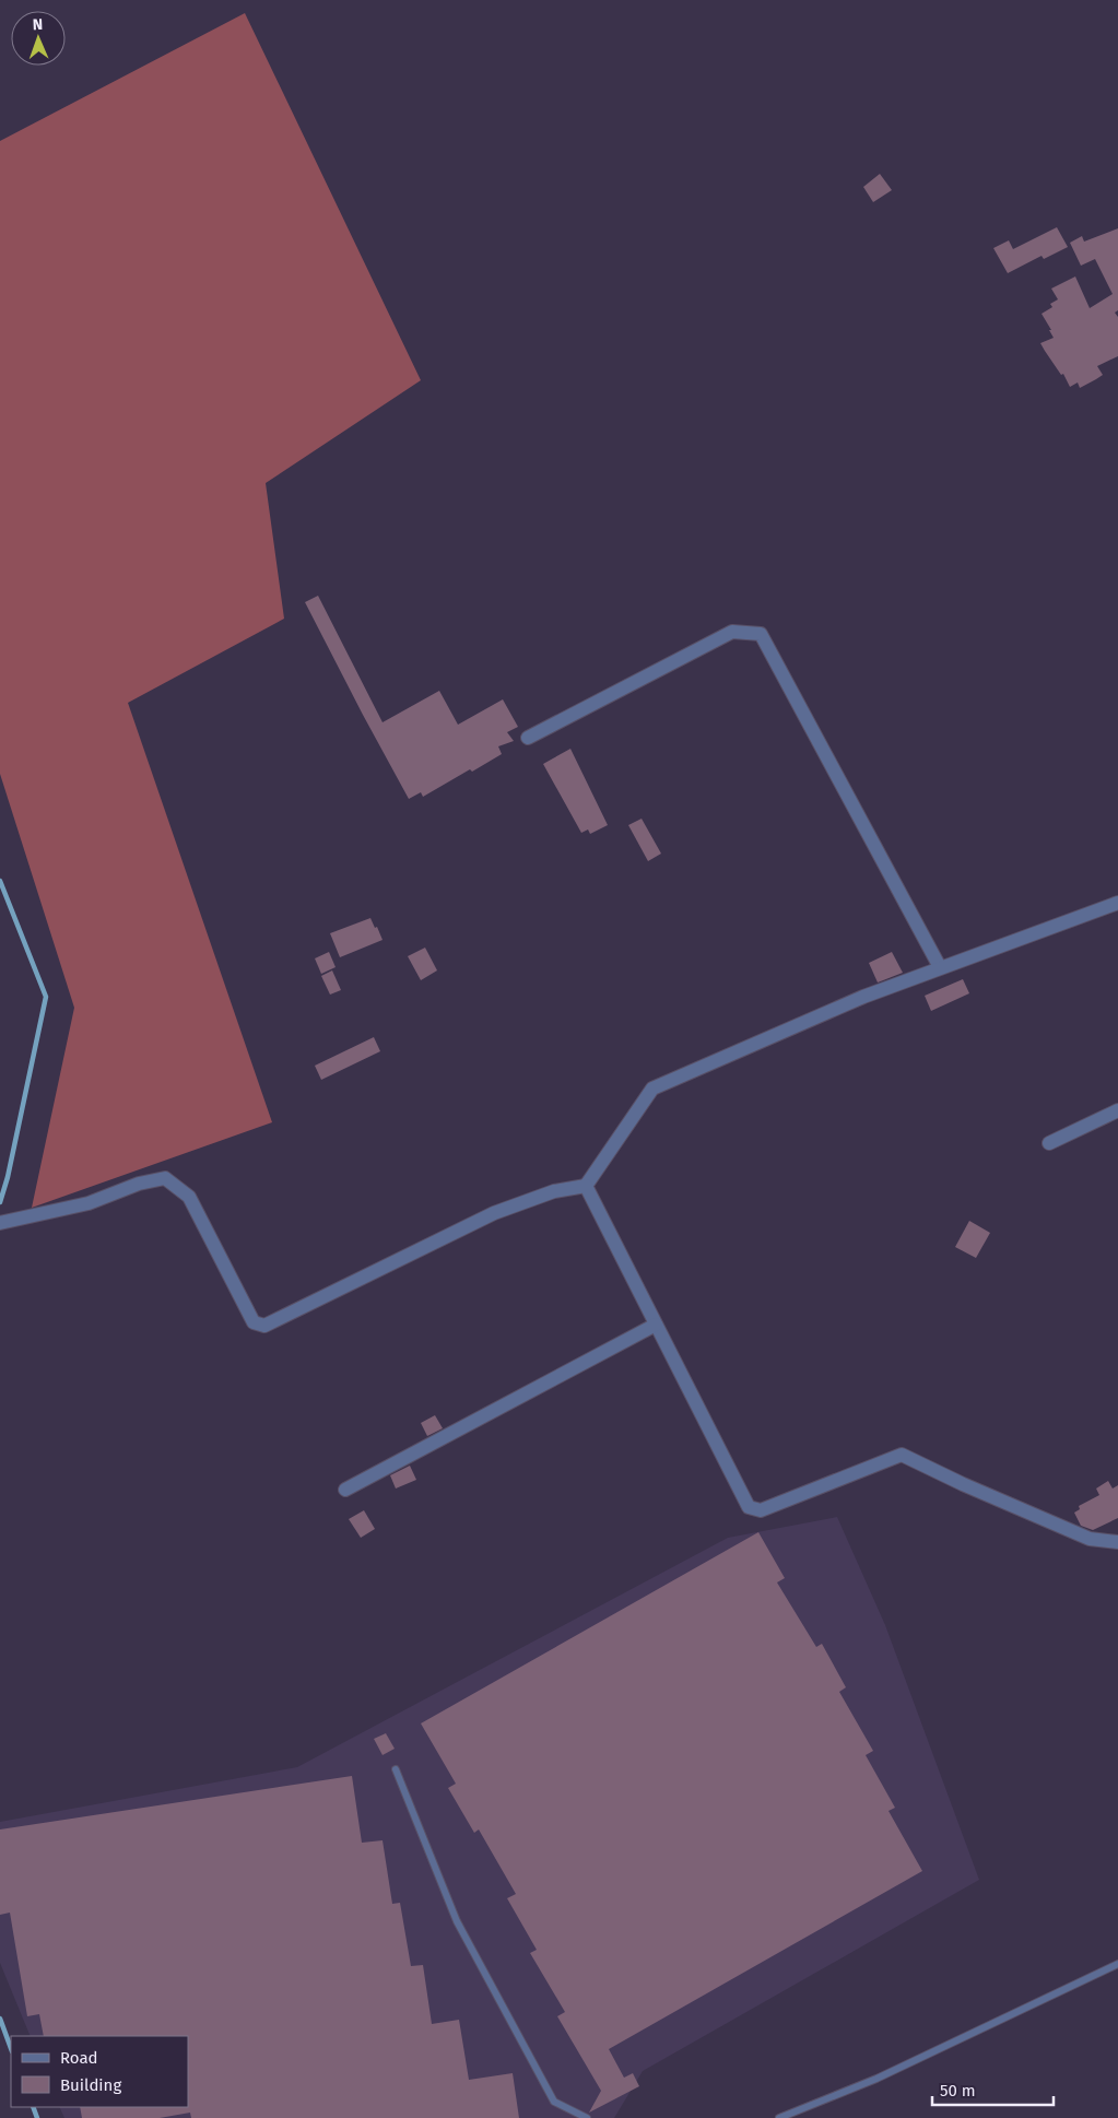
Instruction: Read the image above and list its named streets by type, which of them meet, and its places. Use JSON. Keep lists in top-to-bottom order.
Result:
{
  "legend": ["Road", "Building"],
  "scale_bar": "50 m",
  "north": "top"
}
